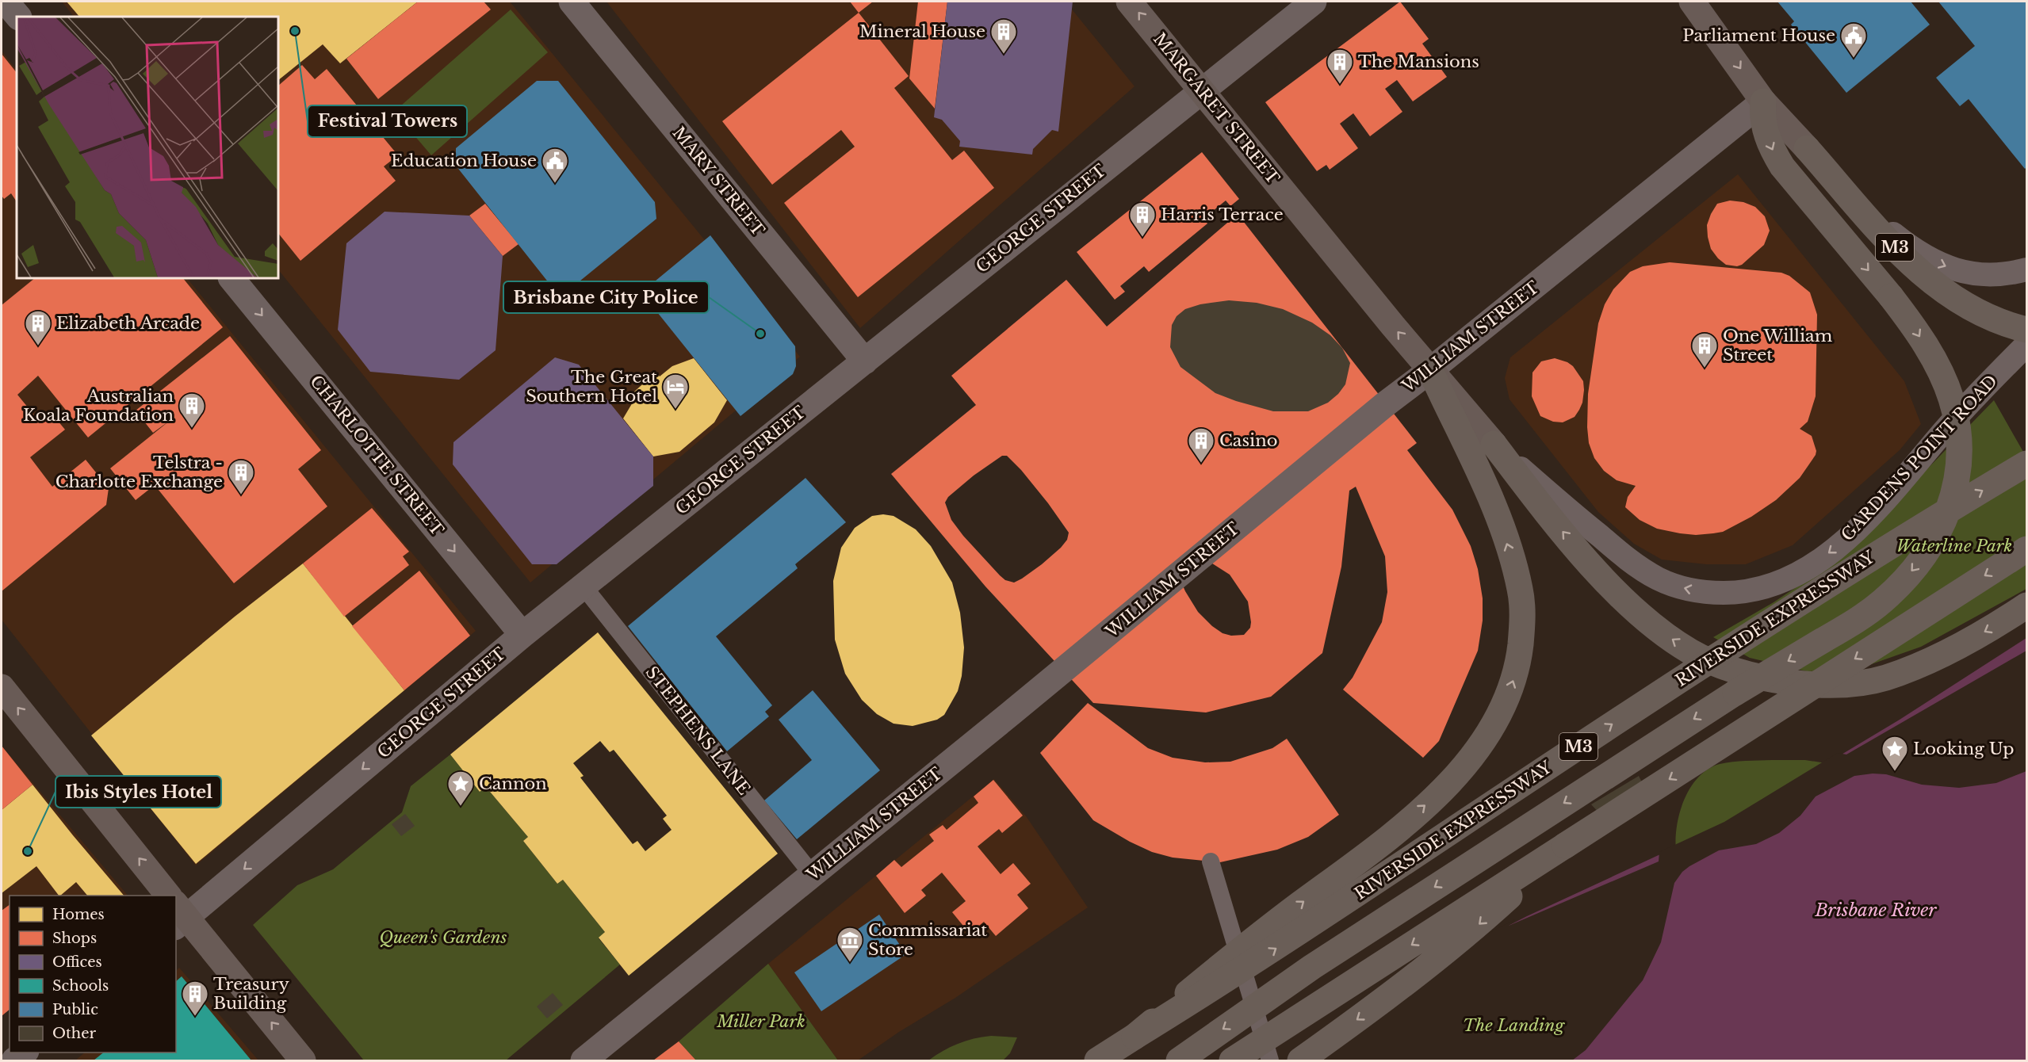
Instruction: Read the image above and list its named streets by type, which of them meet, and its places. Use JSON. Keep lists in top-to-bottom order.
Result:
{
  "streets": {
    "highway": ["M3", "RIVERSIDE EXPRESSWAY"],
    "main road": ["MARGARET STREET"],
    "street": [
      "MARY STREET",
      "GEORGE STREET",
      "WILLIAM STREET",
      "CHARLOTTE STREET",
      "GARDENS POINT ROAD",
      "STEPHENS LANE"
    ]
  },
  "crossings": [
    ["MARGARET STREET", "GEORGE STREET"],
    ["MARGARET STREET", "M3"],
    ["MARGARET STREET", "WILLIAM STREET"],
    ["MARGARET STREET", "GARDENS POINT ROAD"],
    ["MARY STREET", "GEORGE STREET"],
    ["GEORGE STREET", "CHARLOTTE STREET"],
    ["GEORGE STREET", "STEPHENS LANE"],
    ["M3", "WILLIAM STREET"],
    ["M3", "RIVERSIDE EXPRESSWAY"],
    ["WILLIAM STREET", "STEPHENS LANE"]
  ],
  "one_way": ["MARGARET STREET", "CHARLOTTE STREET"],
  "water": ["Brisbane River"],
  "parks": [
    "Waterline Park",
    "Queen's Gardens",
    "Miller Park",
    "The Landing"
  ],
  "places": {
    "other": ["Festival Towers", "Brisbane City Police", "Ibis Styles Hotel"],
    "building": [
      "Mineral House",
      "The Mansions",
      "Harris Terrace",
      "Elizabeth Arcade",
      "One William Street",
      "Australian Koala Foundation",
      "Casino",
      "Telstra - Charlotte Exchange",
      "Treasury Building"
    ],
    "public building": ["Parliament House", "Education House"],
    "hotel": ["The Great Southern Hotel"],
    "place": ["Looking Up", "Cannon"],
    "museum": ["Commissariat Store"]
  },
  "legend": [
    "Homes",
    "Shops",
    "Offices",
    "Schools",
    "Public",
    "Other"
  ]
}
